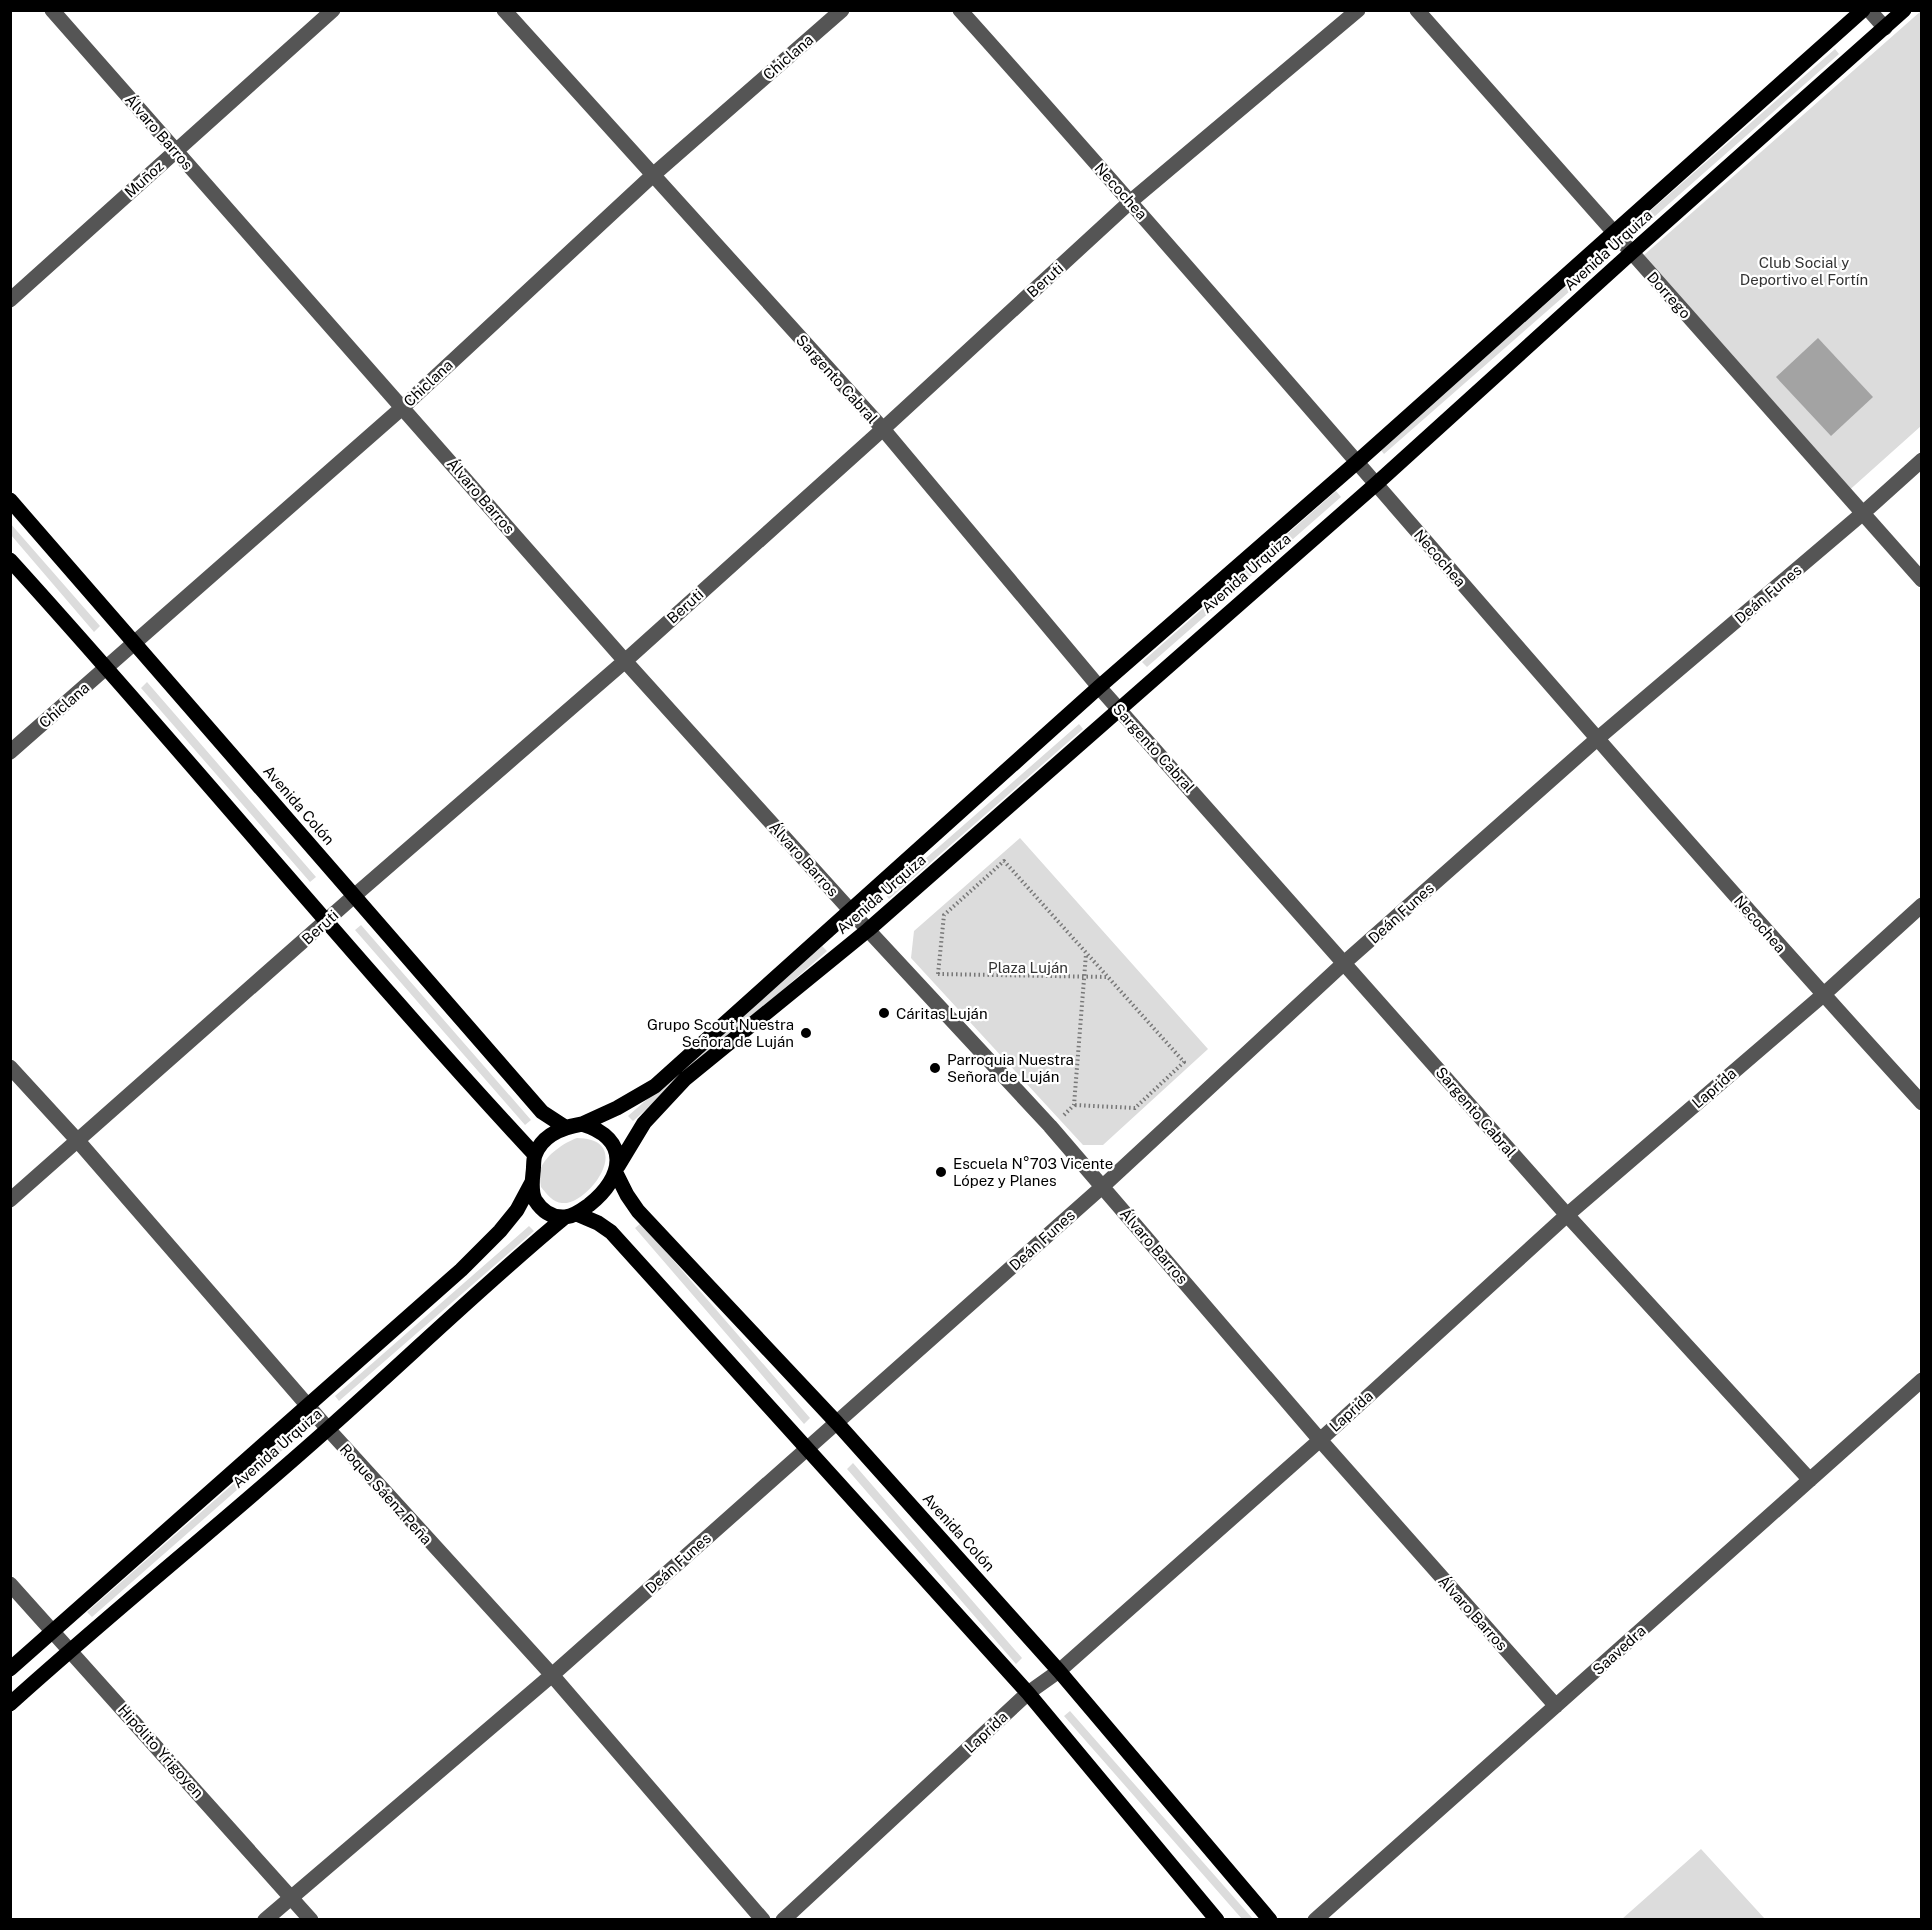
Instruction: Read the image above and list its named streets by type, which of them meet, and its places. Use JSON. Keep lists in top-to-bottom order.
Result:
{
  "streets": {
    "main road": ["Avenida Urquiza", "Avenida Colón"],
    "street": [
      "Chiclana",
      "Álvaro Barros",
      "Muñoz",
      "Necochea",
      "Beruti",
      "Dorrego",
      "Sargento Cabral",
      "Deán Funes",
      "Laprida",
      "Roque Sáenz Peña",
      "Saavedra",
      "Hipólito Yrigoyen"
    ]
  },
  "crossings": [
    ["Chiclana", "Álvaro Barros"],
    ["Chiclana", "Sargento Cabral"],
    ["Chiclana", "Avenida Colón"],
    ["Álvaro Barros", "Muñoz"],
    ["Álvaro Barros", "Avenida Urquiza"],
    ["Álvaro Barros", "Beruti"],
    ["Álvaro Barros", "Deán Funes"],
    ["Álvaro Barros", "Laprida"],
    ["Álvaro Barros", "Saavedra"],
    ["Necochea", "Avenida Urquiza"],
    ["Necochea", "Beruti"],
    ["Necochea", "Deán Funes"],
    ["Necochea", "Laprida"],
    ["Avenida Urquiza", "Dorrego"],
    ["Avenida Urquiza", "Sargento Cabral"],
    ["Avenida Urquiza", "Avenida Colón"],
    ["Avenida Urquiza", "Roque Sáenz Peña"],
    ["Avenida Urquiza", "Hipólito Yrigoyen"],
    ["Beruti", "Sargento Cabral"],
    ["Beruti", "Avenida Colón"],
    ["Beruti", "Roque Sáenz Peña"],
    ["Dorrego", "Deán Funes"],
    ["Sargento Cabral", "Deán Funes"],
    ["Sargento Cabral", "Laprida"],
    ["Sargento Cabral", "Saavedra"],
    ["Deán Funes", "Avenida Colón"],
    ["Deán Funes", "Roque Sáenz Peña"],
    ["Deán Funes", "Hipólito Yrigoyen"],
    ["Avenida Colón", "Laprida"]
  ],
  "parks": ["Club Social y Deportivo el Fortín", "Plaza Luján"],
  "places": [
    "Cáritas Luján",
    "Grupo Scout Nuestra Señora de Luján",
    "Parroquia Nuestra Señora de Luján",
    "Escuela N°703 Vicente López y Planes"
  ]
}
